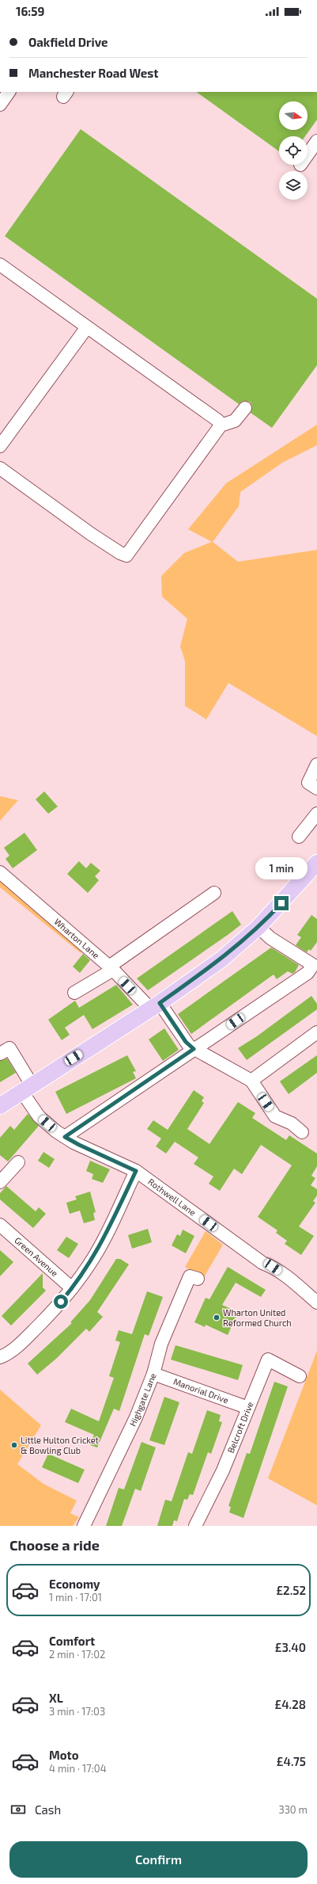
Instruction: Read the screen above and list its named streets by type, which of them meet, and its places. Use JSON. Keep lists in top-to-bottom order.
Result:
{
  "streets": {
    "street": [
      "Wharton Lane",
      "Rothwell Lane",
      "Green Avenue",
      "Manorial Drive",
      "Highgate Lane",
      "Belcroft Drive"
    ]
  },
  "crossings": [
    ["Manorial Drive", "Highgate Lane"],
    ["Manorial Drive", "Belcroft Drive"]
  ],
  "places": ["Wharton United Reformed Church", "Little Hulton Cricket & Bowling Club"],
  "north": "right",
  "page": {
    "status": "16:59",
    "banner": ["Oakfield Drive", "Manchester Road West"],
    "bubble": "1 min",
    "heading": "Choose a ride",
    "list": [
      {
        "name": "Economy",
        "note": "1 min · 17:01",
        "value": "£2.52"
      },
      {
        "name": "Comfort",
        "note": "2 min · 17:02",
        "value": "£3.40"
      },
      {
        "name": "XL",
        "note": "3 min · 17:03",
        "value": "£4.28"
      },
      {
        "name": "Moto",
        "note": "4 min · 17:04",
        "value": "£4.75"
      }
    ],
    "pay": ["Cash", "330 m"],
    "buttons": "Confirm"
  }
}
